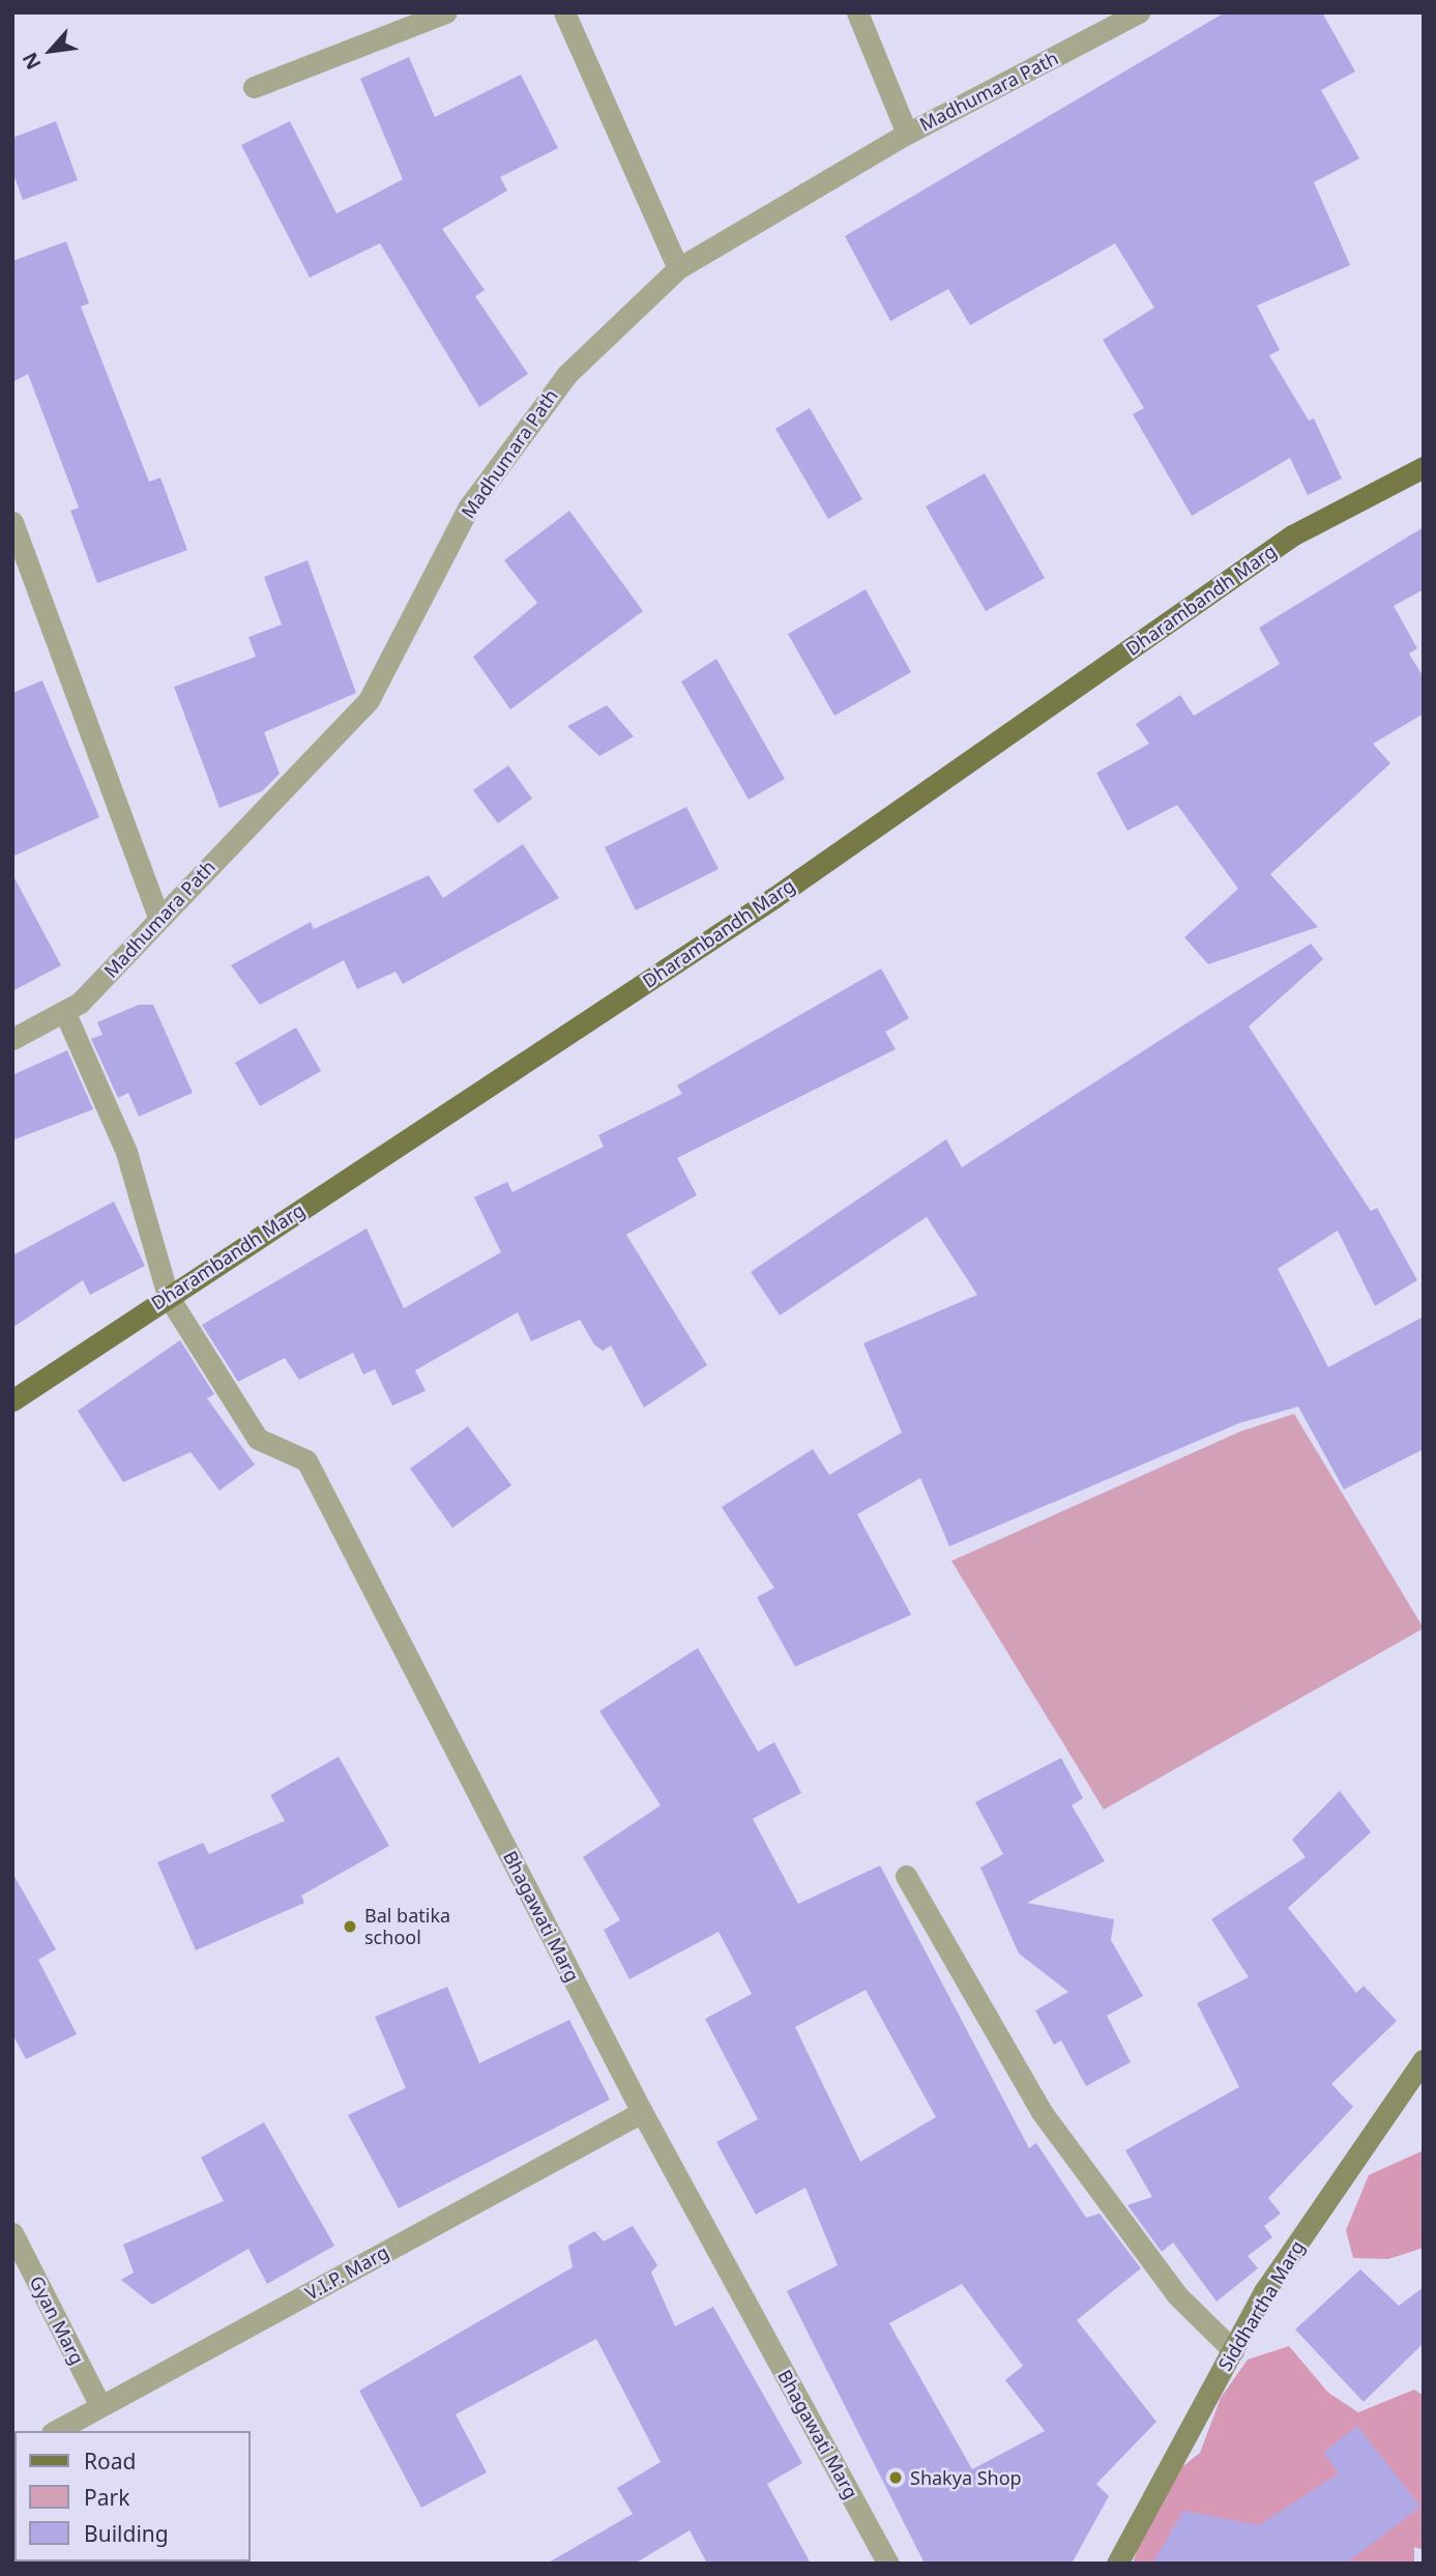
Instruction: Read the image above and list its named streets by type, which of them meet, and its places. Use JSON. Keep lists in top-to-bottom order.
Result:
{
  "streets": {
    "main road": ["Dharambandh Marg"],
    "street": [
      "Madhumara Path",
      "Bhagawati Marg",
      "V.I.P. Marg",
      "Siddhartha Marg",
      "Gyan Marg"
    ]
  },
  "crossings": [
    ["Madhumara Path", "Bhagawati Marg"],
    ["Dharambandh Marg", "Bhagawati Marg"],
    ["Bhagawati Marg", "V.I.P. Marg"],
    ["V.I.P. Marg", "Gyan Marg"]
  ],
  "places": ["Bal batika school", "Shakya Shop"],
  "legend": ["Road", "Park", "Building"],
  "north": "bottom left"
}
